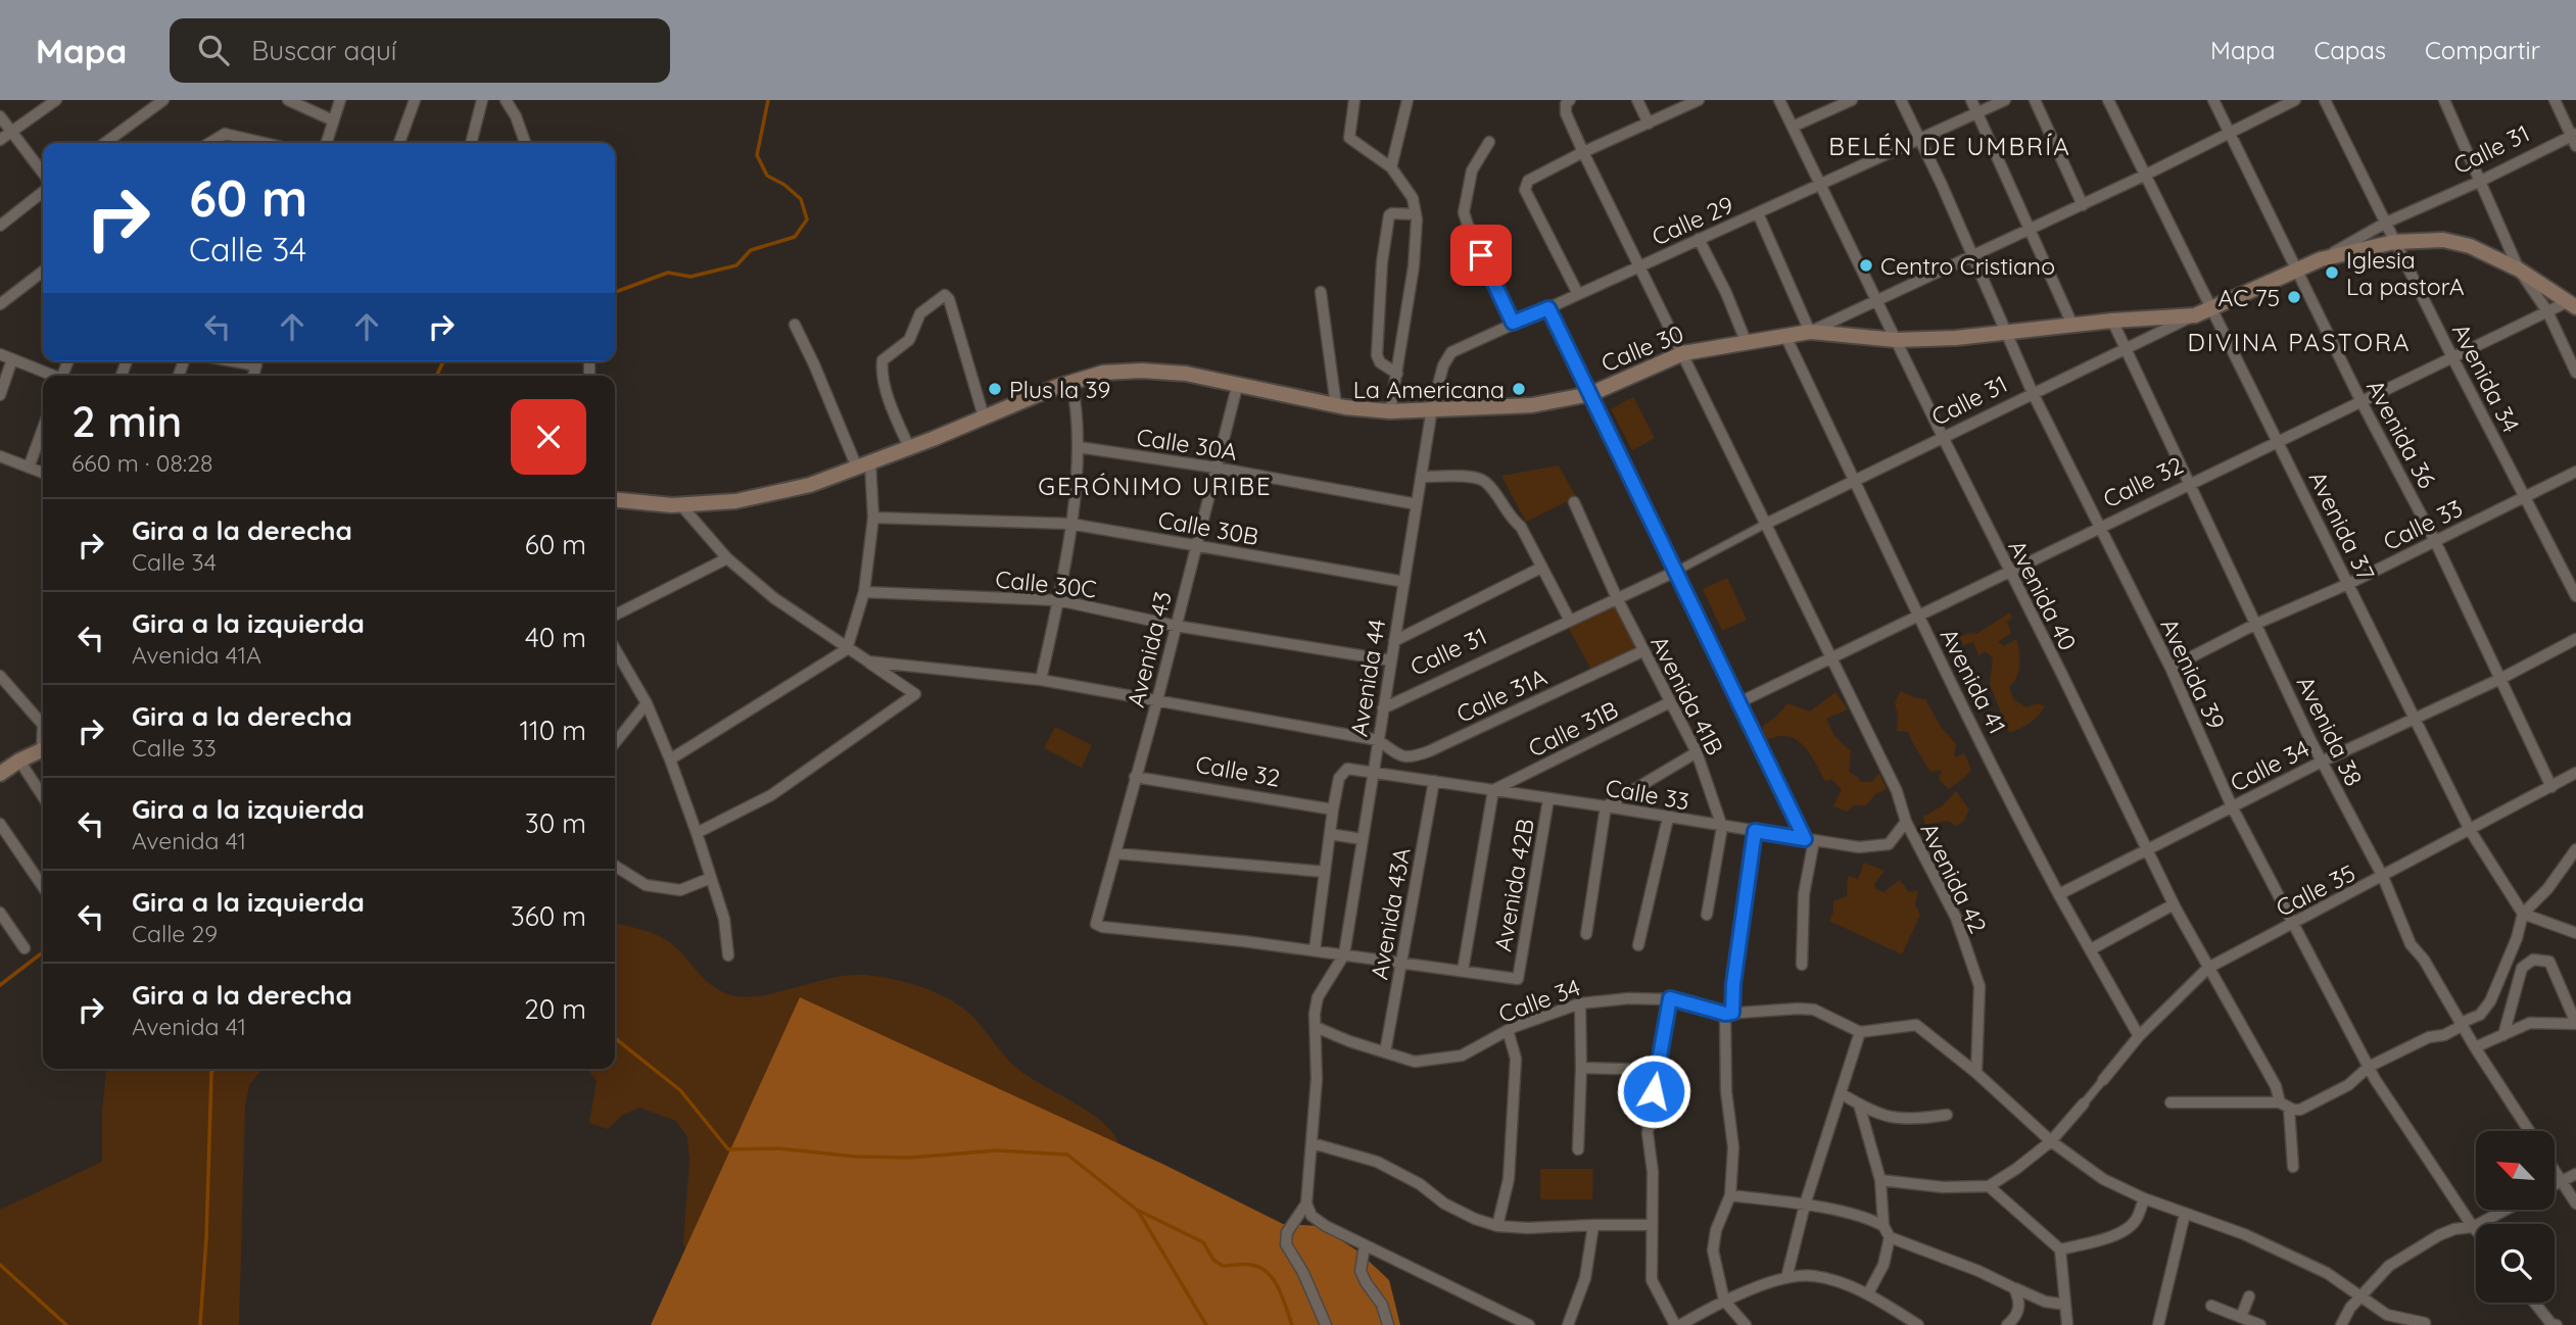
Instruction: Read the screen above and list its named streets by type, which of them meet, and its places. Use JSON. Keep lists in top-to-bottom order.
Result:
{
  "streets": {
    "main road": ["Calle 31", "Calle 30", "Calle 32"],
    "street": [
      "Calle 29",
      "Avenida 34",
      "Avenida 36",
      "Calle 30A",
      "Calle 33",
      "Avenida 37",
      "Calle 30B",
      "Calle 30C",
      "Avenida 40",
      "Avenida 43",
      "Avenida 39",
      "Avenida 44",
      "Avenida 41",
      "Calle 31A",
      "Avenida 41B",
      "Calle 31B",
      "Avenida 38",
      "Calle 34",
      "Avenida 42",
      "Avenida 42B",
      "Calle 35",
      "Avenida 43A"
    ]
  },
  "crossings": [
    ["Calle 31", "Calle 30"],
    ["Calle 31", "Avenida 34"],
    ["Calle 31", "Avenida 36"],
    ["Calle 31", "Calle 32"],
    ["Calle 31", "Avenida 37"],
    ["Calle 31", "Avenida 40"],
    ["Calle 31", "Avenida 39"],
    ["Calle 31", "Avenida 44"],
    ["Calle 31", "Avenida 41"],
    ["Calle 31", "Avenida 41B"],
    ["Calle 31", "Avenida 38"],
    ["Calle 31", "Avenida 42"],
    ["Calle 29", "Calle 30"],
    ["Calle 29", "Avenida 40"],
    ["Calle 29", "Avenida 39"],
    ["Calle 29", "Avenida 44"],
    ["Calle 30", "Avenida 36"],
    ["Calle 30", "Avenida 37"],
    ["Calle 30", "Avenida 40"],
    ["Calle 30", "Avenida 43"],
    ["Calle 30", "Avenida 39"],
    ["Calle 30", "Avenida 44"],
    ["Calle 30", "Avenida 41"],
    ["Calle 30", "Avenida 38"],
    ["Calle 30", "Avenida 42"],
    ["Avenida 34", "Calle 32"],
    ["Avenida 34", "Calle 33"],
    ["Avenida 36", "Calle 32"],
    ["Avenida 36", "Calle 33"],
    ["Avenida 36", "Calle 34"],
    ["Avenida 36", "Calle 35"],
    ["Calle 30A", "Avenida 43"],
    ["Calle 30A", "Avenida 44"],
    ["Calle 32", "Calle 33"],
    ["Calle 32", "Avenida 37"],
    ["Calle 32", "Avenida 40"],
    ["Calle 32", "Avenida 43"],
    ["Calle 32", "Avenida 39"],
    ["Calle 32", "Avenida 41"],
    ["Calle 32", "Avenida 38"],
    ["Calle 32", "Avenida 42"],
    ["Calle 33", "Avenida 37"],
    ["Calle 33", "Avenida 39"],
    ["Calle 33", "Avenida 44"],
    ["Calle 33", "Avenida 41B"],
    ["Calle 33", "Calle 31B"],
    ["Calle 33", "Avenida 38"],
    ["Calle 33", "Avenida 42"],
    ["Calle 33", "Avenida 42B"],
    ["Calle 33", "Avenida 43A"],
    ["Avenida 37", "Calle 34"],
    ["Avenida 37", "Calle 35"],
    ["Calle 30B", "Avenida 43"],
    ["Calle 30B", "Avenida 44"],
    ["Calle 30C", "Avenida 43"],
    ["Calle 30C", "Avenida 44"],
    ["Avenida 40", "Calle 34"],
    ["Avenida 40", "Calle 35"],
    ["Avenida 43", "Calle 34"],
    ["Avenida 39", "Calle 34"],
    ["Avenida 39", "Calle 35"],
    ["Avenida 44", "Calle 31A"],
    ["Avenida 44", "Calle 34"],
    ["Avenida 41", "Calle 34"],
    ["Avenida 41", "Calle 35"],
    ["Calle 31A", "Avenida 41B"],
    ["Avenida 41B", "Calle 31B"],
    ["Avenida 38", "Calle 34"],
    ["Avenida 38", "Calle 35"],
    ["Calle 34", "Avenida 42B"],
    ["Calle 34", "Avenida 43A"]
  ],
  "districts": ["BELÉN DE UMBRÍA", "DIVINA PASTORA", "GERÓNIMO URIBE"],
  "places": [
    "Centro Cristiano",
    "Iglesia La pastorA",
    "AC 75",
    "Plus la 39",
    "La Americana"
  ],
  "north": "top left",
  "page": {
    "header": "Mapa",
    "search": "Buscar aquí",
    "nav": ["Mapa", "Capas", "Compartir"],
    "turn": ["60 m", "Calle 34"],
    "heading": ["2 min", "660 m · 08:28"],
    "list": [
      {
        "name": "Gira a la derecha",
        "note": "Calle 34",
        "value": "60 m"
      },
      {
        "name": "Gira a la izquierda",
        "note": "Avenida 41A",
        "value": "40 m"
      },
      {
        "name": "Gira a la derecha",
        "note": "Calle 33",
        "value": "110 m"
      },
      {
        "name": "Gira a la izquierda",
        "note": "Avenida 41",
        "value": "30 m"
      },
      {
        "name": "Gira a la izquierda",
        "note": "Calle 29",
        "value": "360 m"
      },
      {
        "name": "Gira a la derecha",
        "note": "Avenida 41",
        "value": "20 m"
      }
    ]
  }
}
